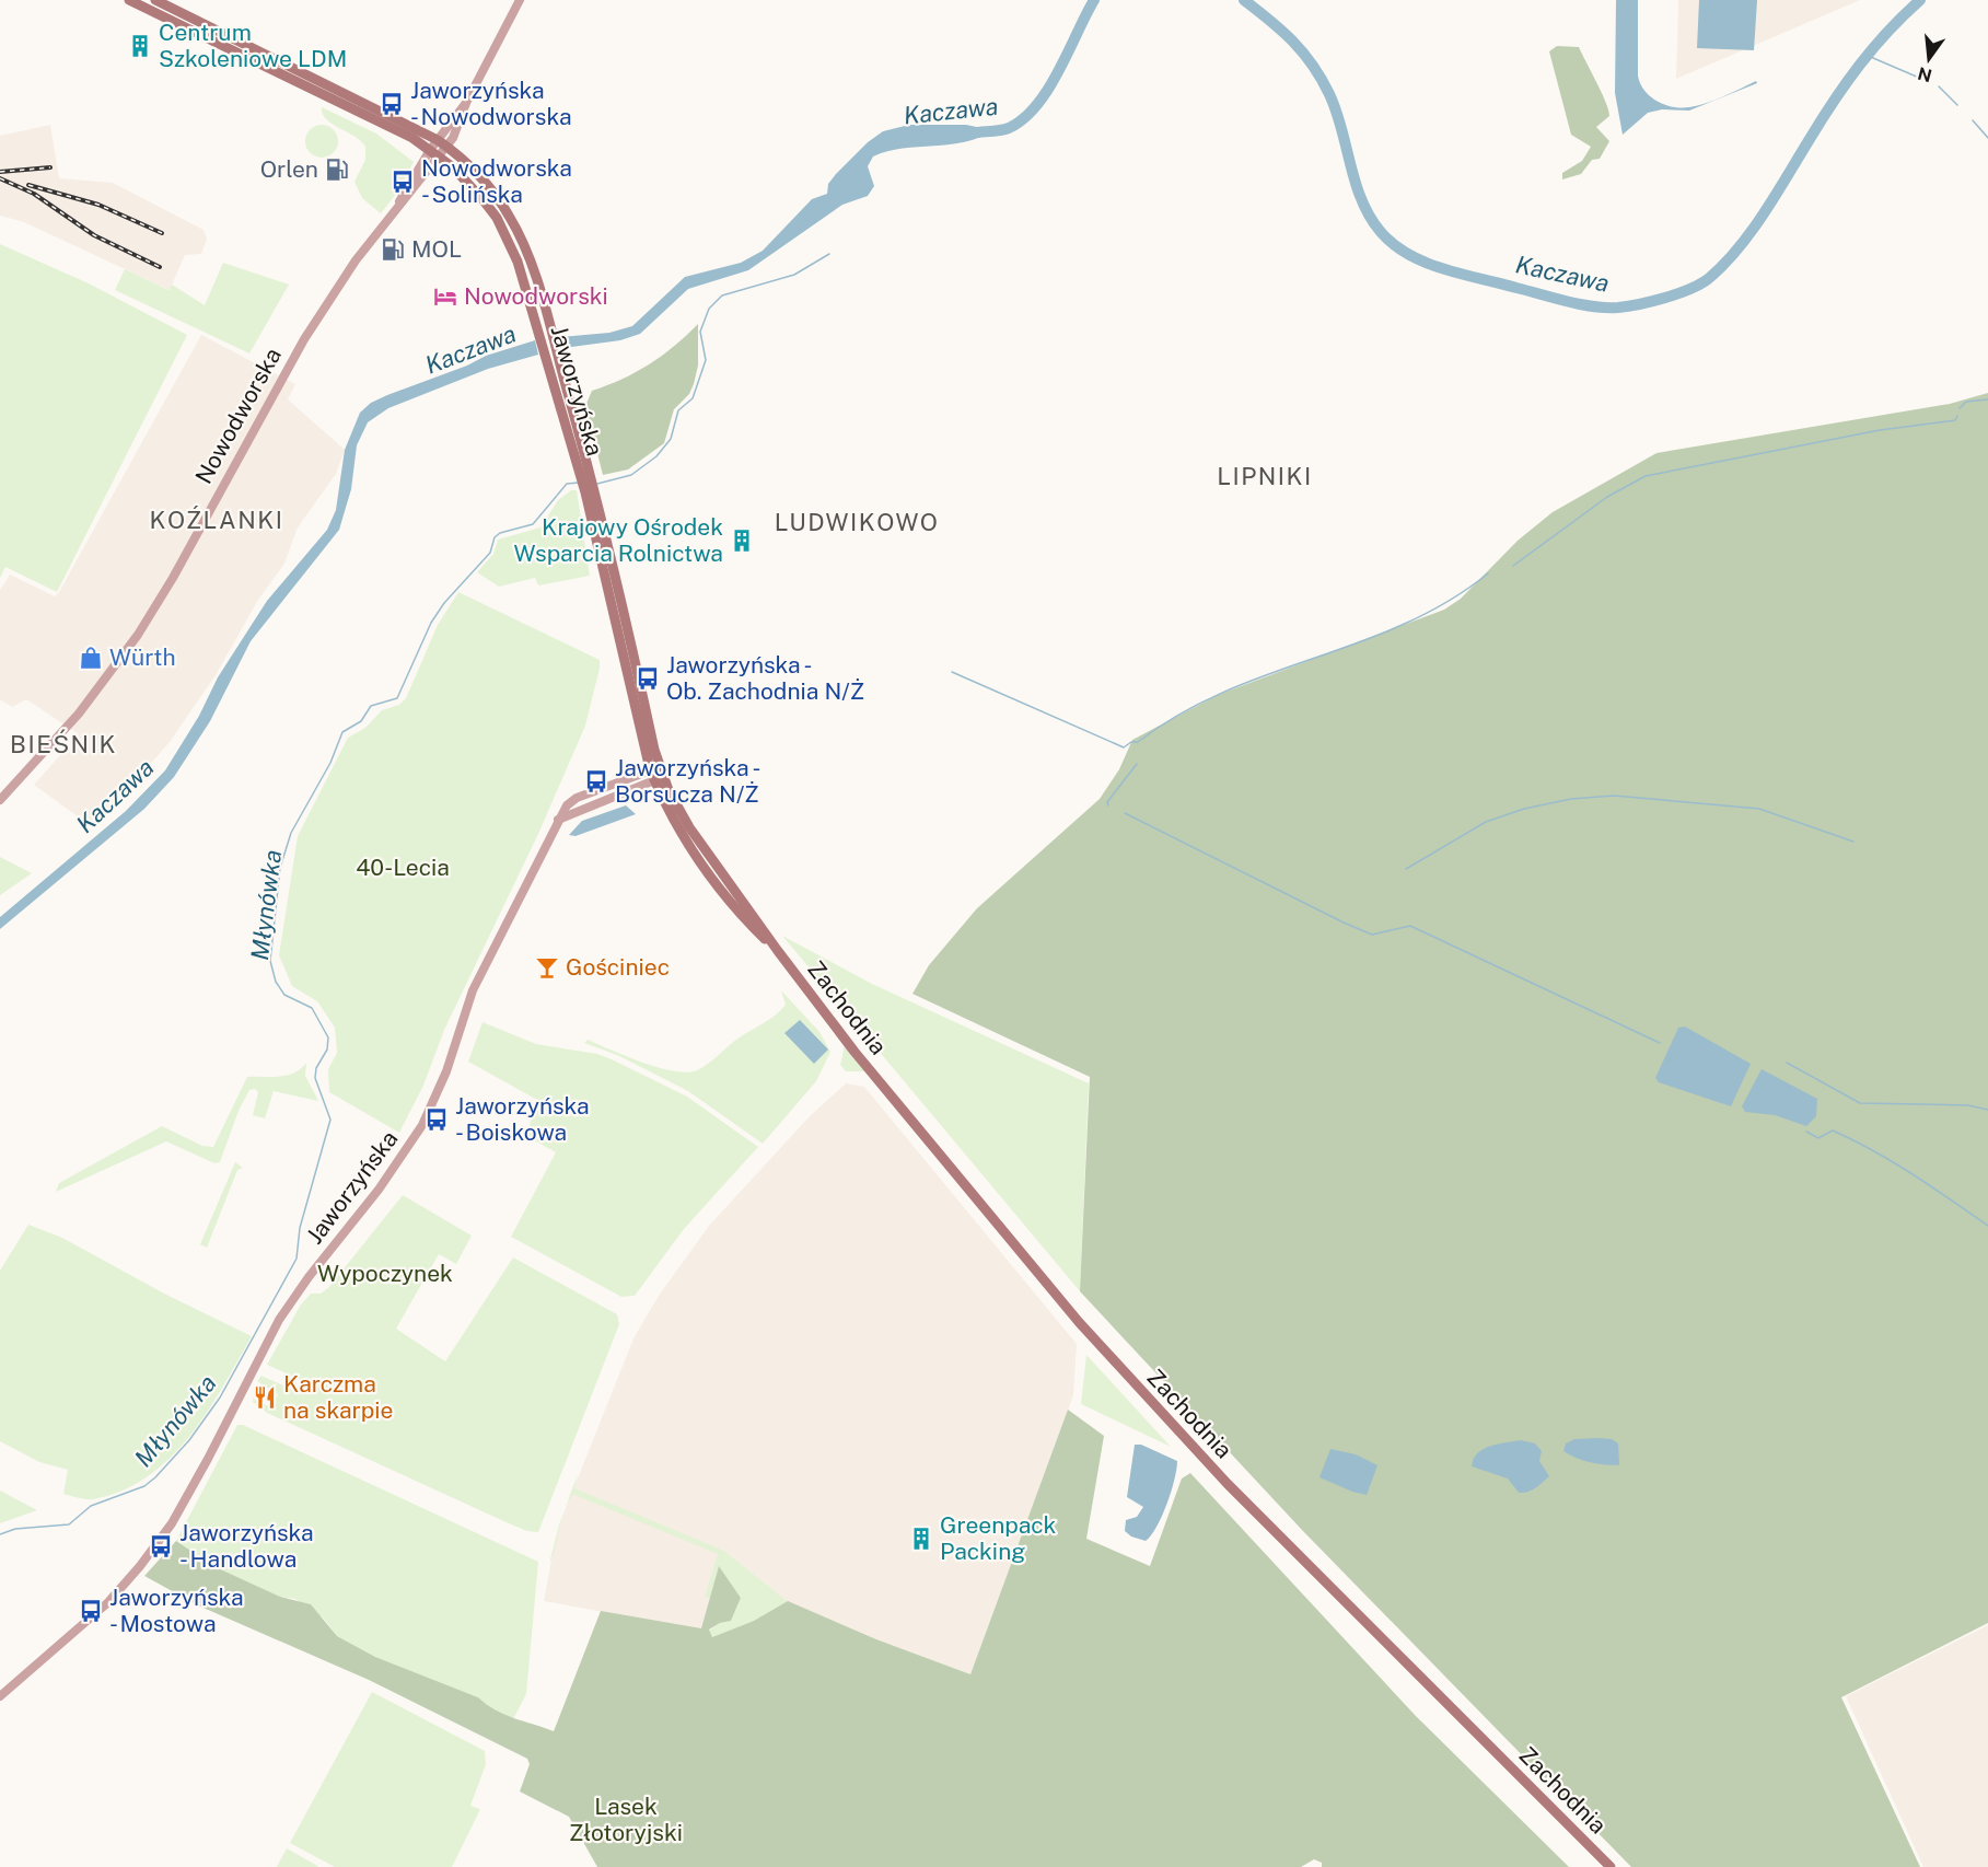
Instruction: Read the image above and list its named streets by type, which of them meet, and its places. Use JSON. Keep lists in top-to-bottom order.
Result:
{
  "streets": {
    "main road": ["Jaworzyńska", "Zachodnia"],
    "street": ["Nowodworska"]
  },
  "crossings": [
    ["Jaworzyńska", "Nowodworska"],
    ["Jaworzyńska", "Zachodnia"]
  ],
  "districts": [
    "LIPNIKI",
    "KOŹLANKI",
    "LUDWIKOWO",
    "BIEŚNIK"
  ],
  "water": ["Kaczawa", "Młynówka"],
  "parks": ["40-Lecia", "Wypoczynek", "Lasek Złotoryjski"],
  "places": {
    "building": ["Centrum Szkoleniowe LDM", "Krajowy Ośrodek Wsparcia Rolnictwa", "Greenpack Packing"],
    "bus stop": [
      "Jaworzyńska - Nowodworska",
      "Nowodworska - Solińska",
      "Jaworzyńska - Ob. Zachodnia N/Ż",
      "Jaworzyńska - Borsucza N/Ż",
      "Jaworzyńska - Boiskowa",
      "Jaworzyńska - Handlowa",
      "Jaworzyńska - Mostowa"
    ],
    "fuel station": ["Orlen", "MOL"],
    "hotel": ["Nowodworski"],
    "shop": ["Würth"],
    "bar": ["Gościniec"],
    "restaurant": ["Karczma na skarpie"]
  },
  "north": "bottom"
}
